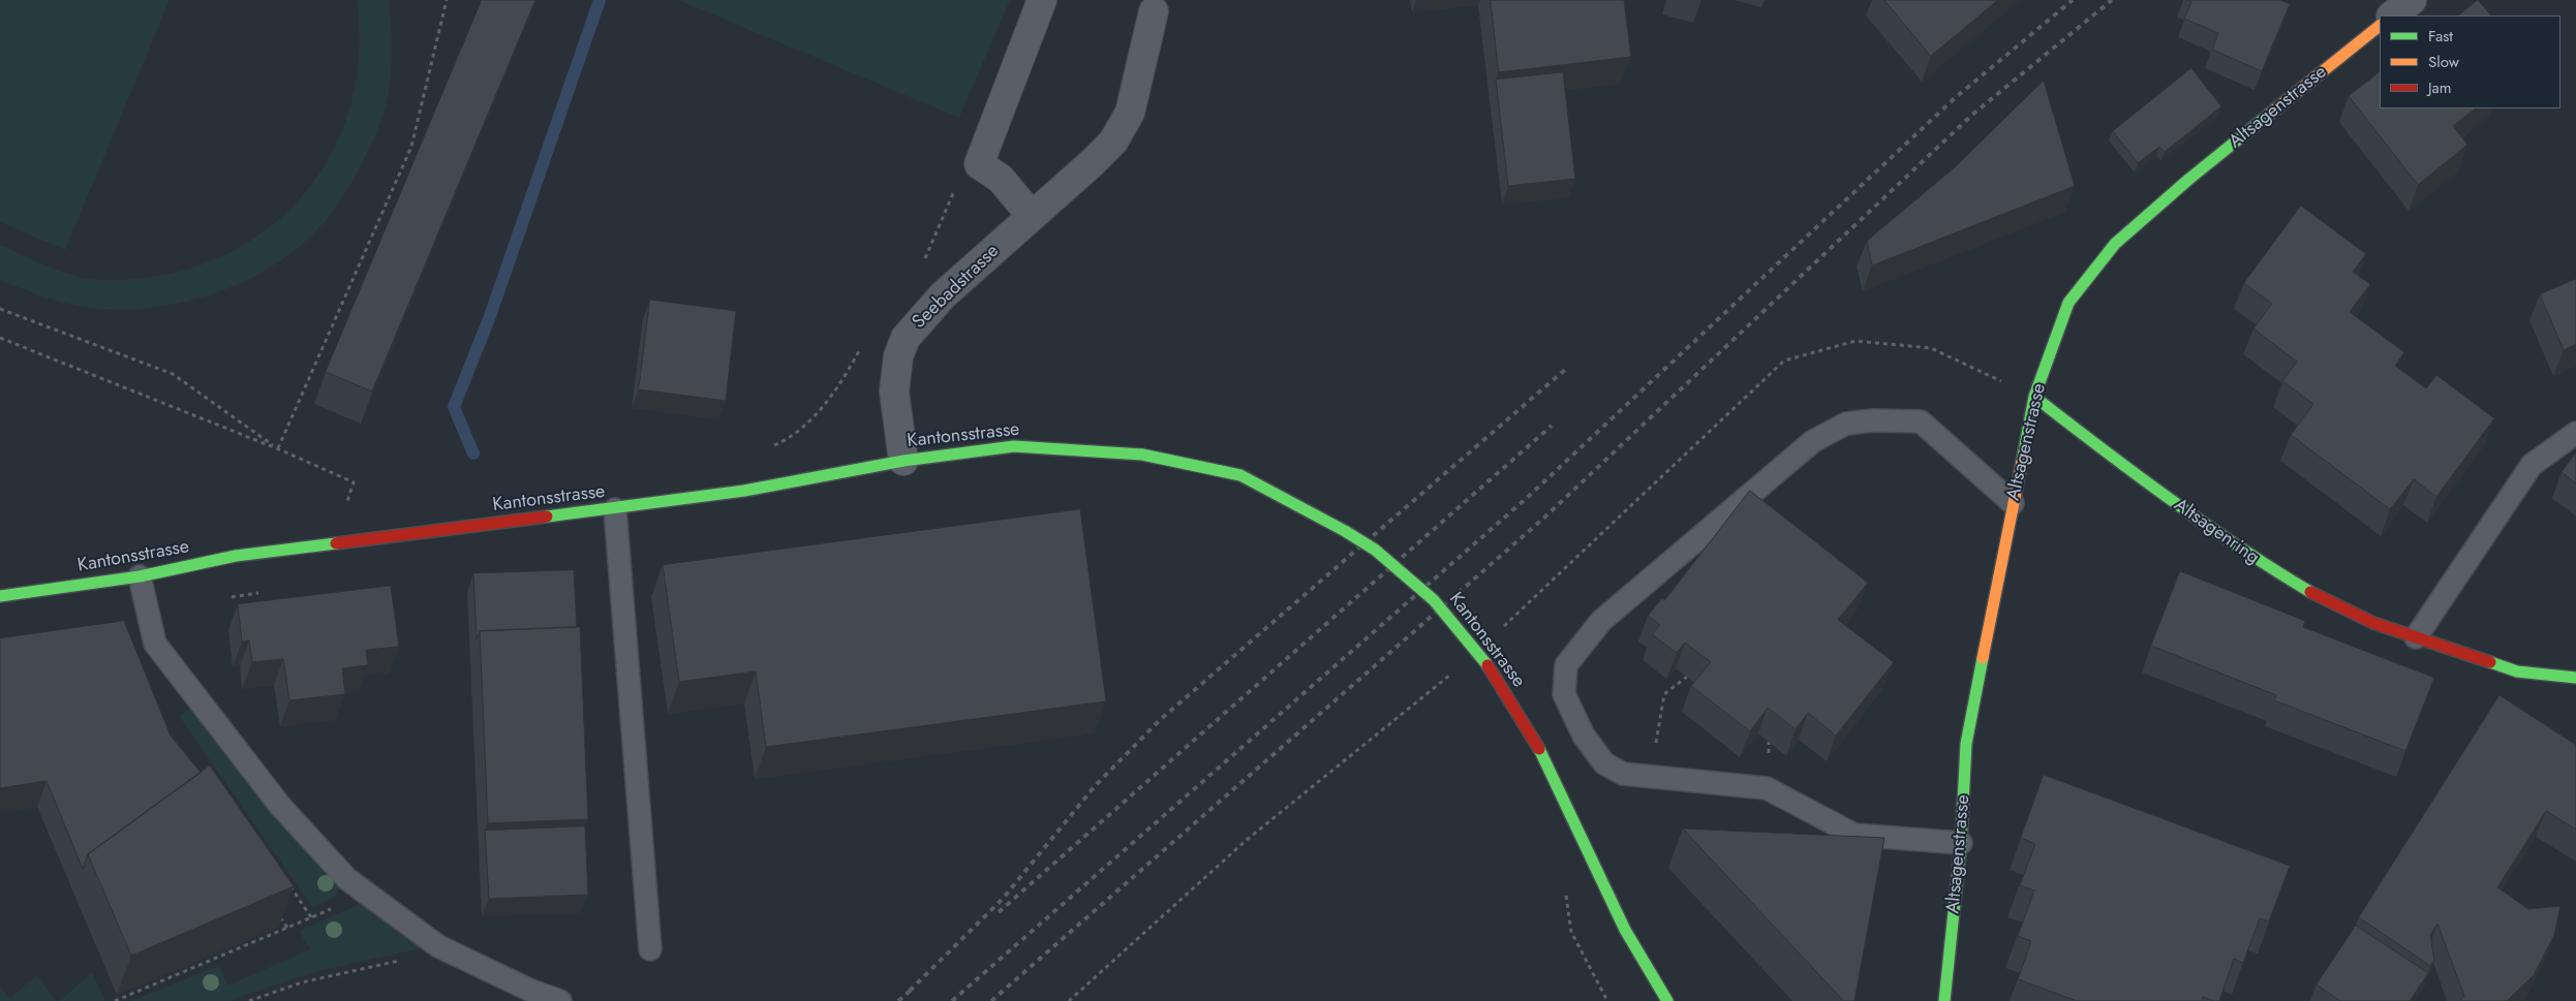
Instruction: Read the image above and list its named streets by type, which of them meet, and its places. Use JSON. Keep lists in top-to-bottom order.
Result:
{
  "streets": {
    "main road": ["Altsagenstrasse", "Kantonsstrasse", "Altsagenring"],
    "street": ["Seebadstrasse"]
  },
  "crossings": [
    ["Altsagenstrasse", "Altsagenring"],
    ["Seebadstrasse", "Kantonsstrasse"]
  ],
  "legend": ["Fast", "Slow", "Jam"]
}
